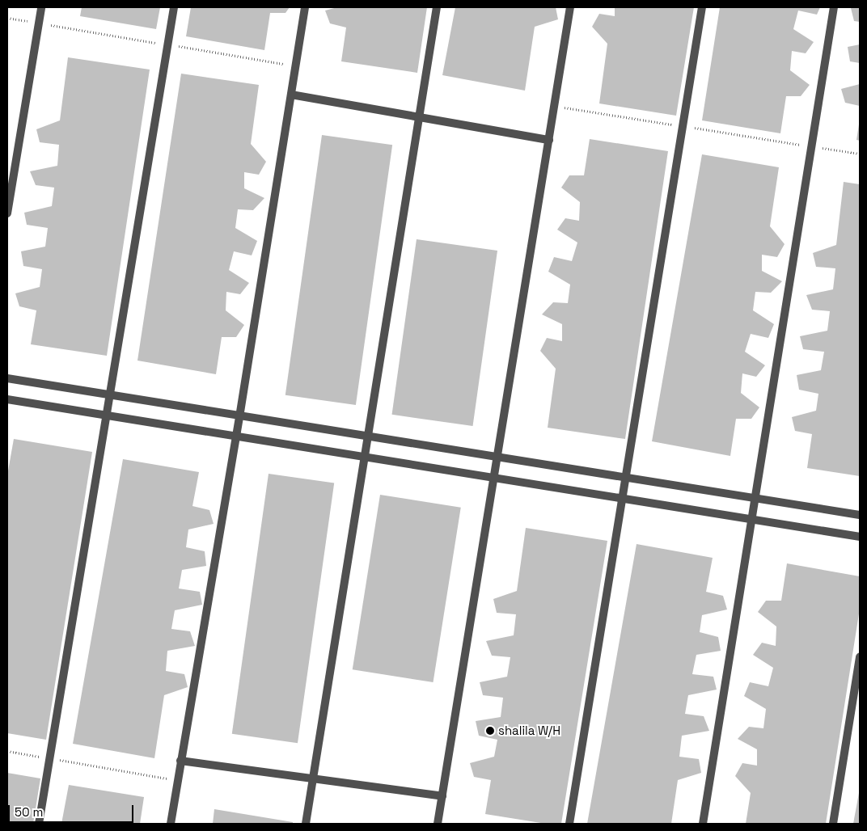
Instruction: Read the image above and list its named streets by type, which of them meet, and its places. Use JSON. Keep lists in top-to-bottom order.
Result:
{
  "places": ["shalila W/H"],
  "scale_bar": "50 m"
}
